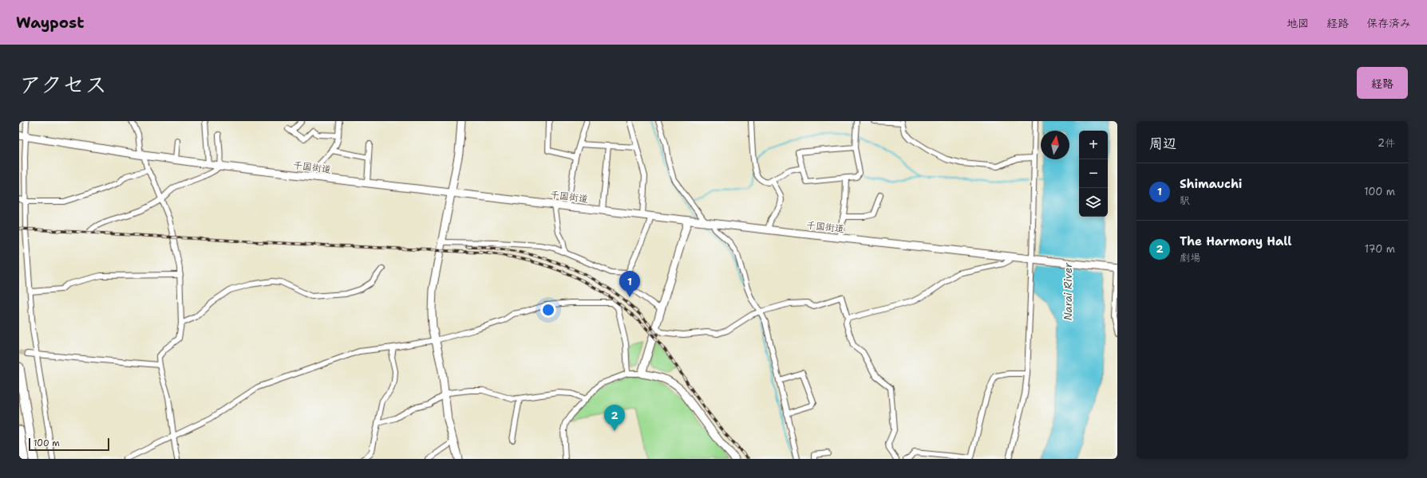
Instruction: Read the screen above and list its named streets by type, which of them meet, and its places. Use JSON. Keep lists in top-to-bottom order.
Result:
{
  "streets": {
    "street": ["千国街道"]
  },
  "water": ["Narai River"],
  "scale_bar": "100 m",
  "north": "top",
  "page": {
    "header": "Waypost",
    "nav": ["地図", "経路", "保存済み"],
    "title": "アクセス",
    "buttons": "経路",
    "heading": ["周辺", "2件"],
    "map_buttons": ["+", "−"],
    "list": [
      {
        "mark": "1",
        "name": "Shimauchi",
        "note": "駅",
        "value": "100 m"
      },
      {
        "mark": "2",
        "name": "The Harmony Hall",
        "note": "劇場",
        "value": "170 m"
      }
    ],
    "pins": ["1", "2"],
    "scale": "100 m"
  }
}
